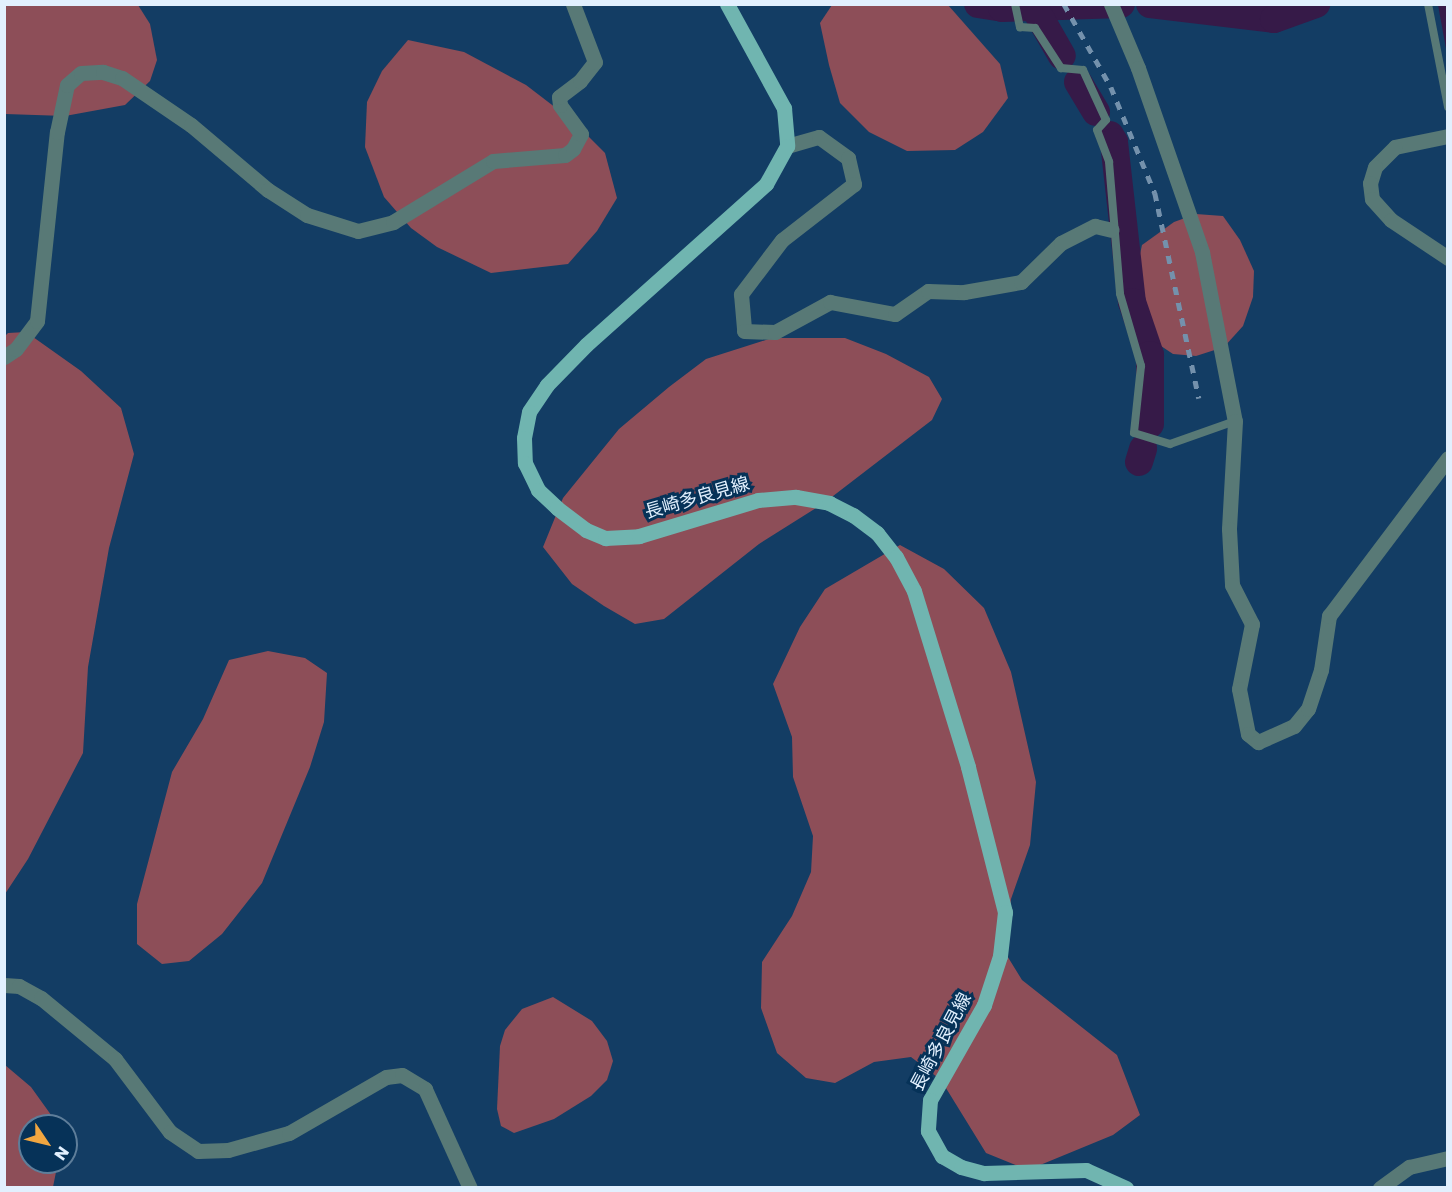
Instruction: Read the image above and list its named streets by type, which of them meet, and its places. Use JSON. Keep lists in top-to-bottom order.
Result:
{
  "streets": {
    "main road": ["長崎多良見線"]
  },
  "north": "bottom right"
}
